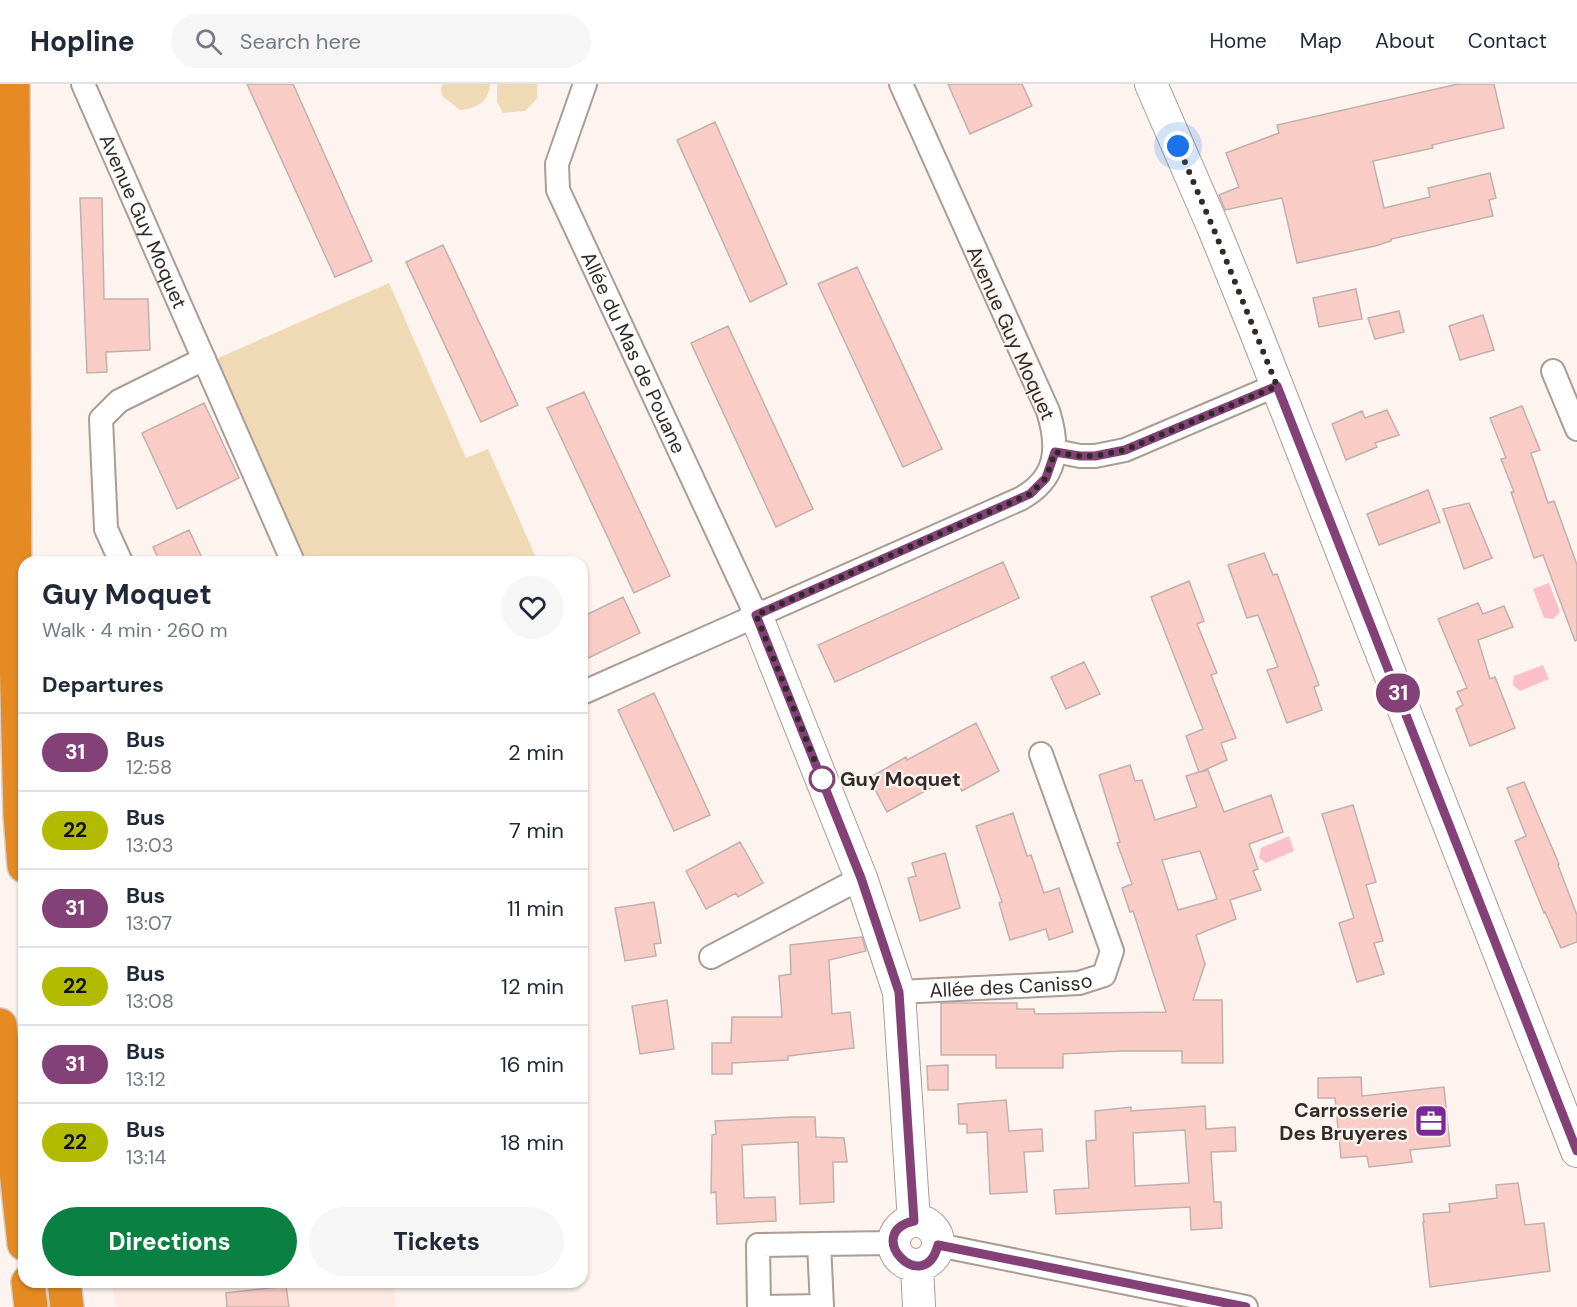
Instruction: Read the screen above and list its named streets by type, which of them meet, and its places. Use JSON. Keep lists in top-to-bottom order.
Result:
{
  "streets": {
    "street": ["Avenue Guy Moquet", "Allée du Mas de Pouane", "Allée des Canisso"]
  },
  "crossings": [
    ["Avenue Guy Moquet", "Allée du Mas de Pouane"]
  ],
  "places": {
    "other": ["Guy Moquet"],
    "office": ["Carrosserie Des Bruyeres"]
  },
  "lines": ["bus line 31"],
  "page": {
    "header": "Hopline",
    "search": "Search here",
    "nav": [
      "Home",
      "Map",
      "About",
      "Contact"
    ],
    "on_map": "31",
    "heading": [
      ["Guy Moquet", "Walk · 4 min · 260 m"],
      "Departures"
    ],
    "list": [
      {
        "mark": "31",
        "name": "Bus",
        "note": "12:58",
        "value": "2 min"
      },
      {
        "mark": "22",
        "name": "Bus",
        "note": "13:03",
        "value": "7 min"
      },
      {
        "mark": "31",
        "name": "Bus",
        "note": "13:07",
        "value": "11 min"
      },
      {
        "mark": "22",
        "name": "Bus",
        "note": "13:08",
        "value": "12 min"
      },
      {
        "mark": "31",
        "name": "Bus",
        "note": "13:12",
        "value": "16 min"
      },
      {
        "mark": "22",
        "name": "Bus",
        "note": "13:14",
        "value": "18 min"
      }
    ],
    "buttons": ["Directions", "Tickets"]
  }
}
